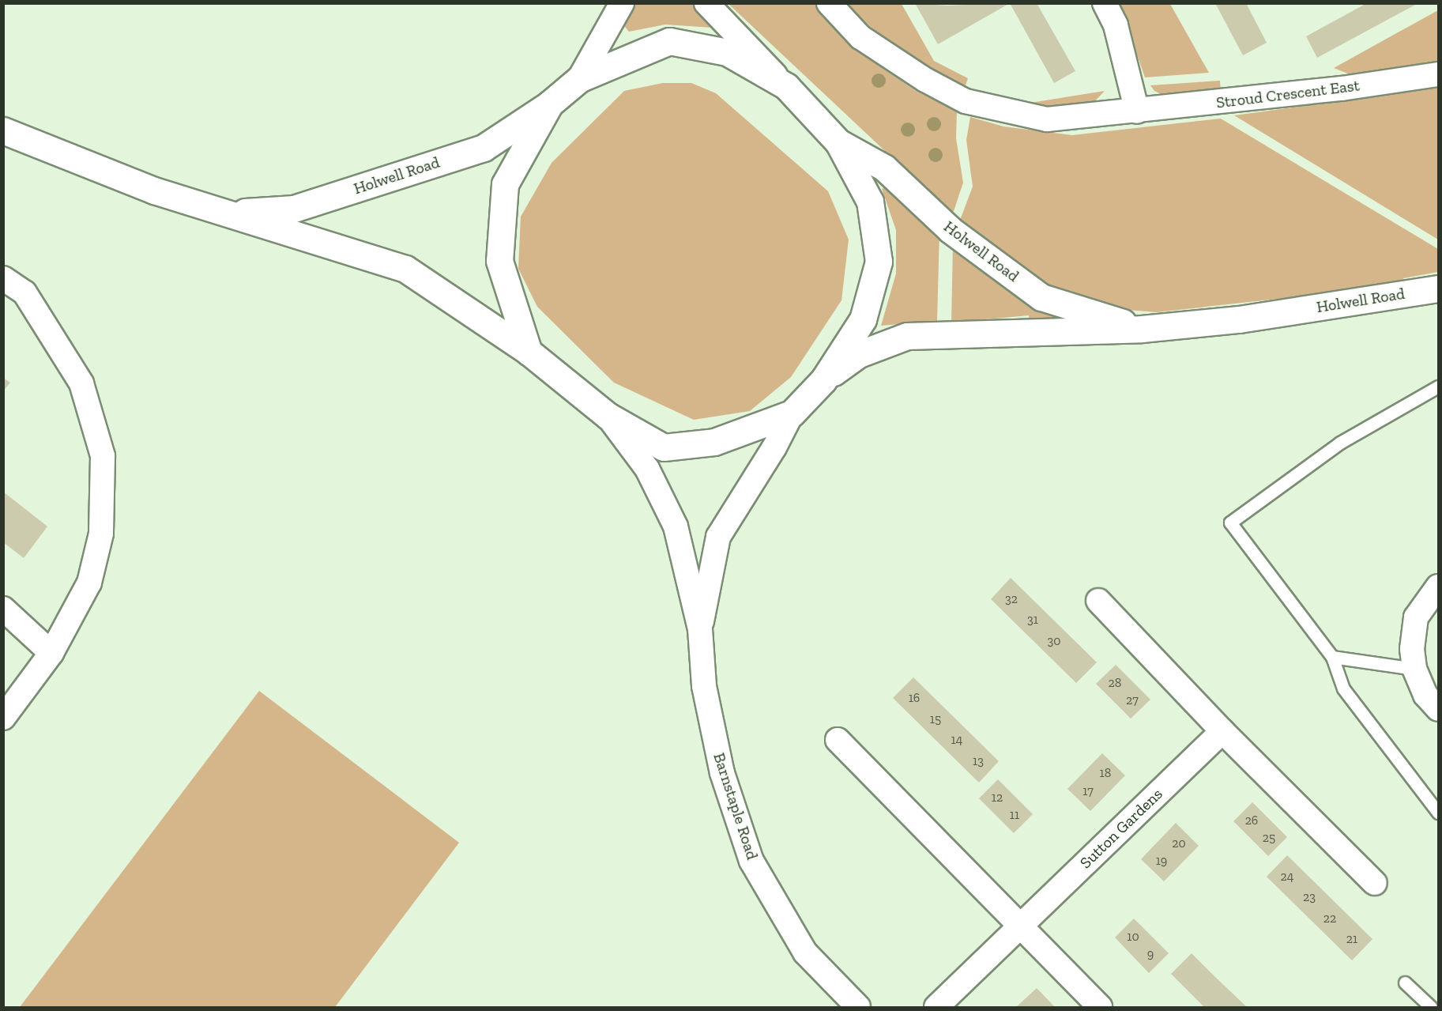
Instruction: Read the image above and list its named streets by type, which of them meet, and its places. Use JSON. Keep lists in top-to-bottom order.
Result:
{
  "streets": {
    "street": [
      "Stroud Crescent East",
      "Holwell Road",
      "Barnstaple Road",
      "Sutton Gardens"
    ]
  },
  "crossings": [
    ["Holwell Road", "Barnstaple Road"]
  ],
  "house_numbers": [
    "32",
    "31",
    "30",
    "28",
    "16",
    "27",
    "15",
    "14",
    "13",
    "18",
    "17",
    "12",
    "11",
    "26",
    "25",
    "20",
    "19",
    "24",
    "23",
    "22",
    "10",
    "21",
    "9"
  ]
}
